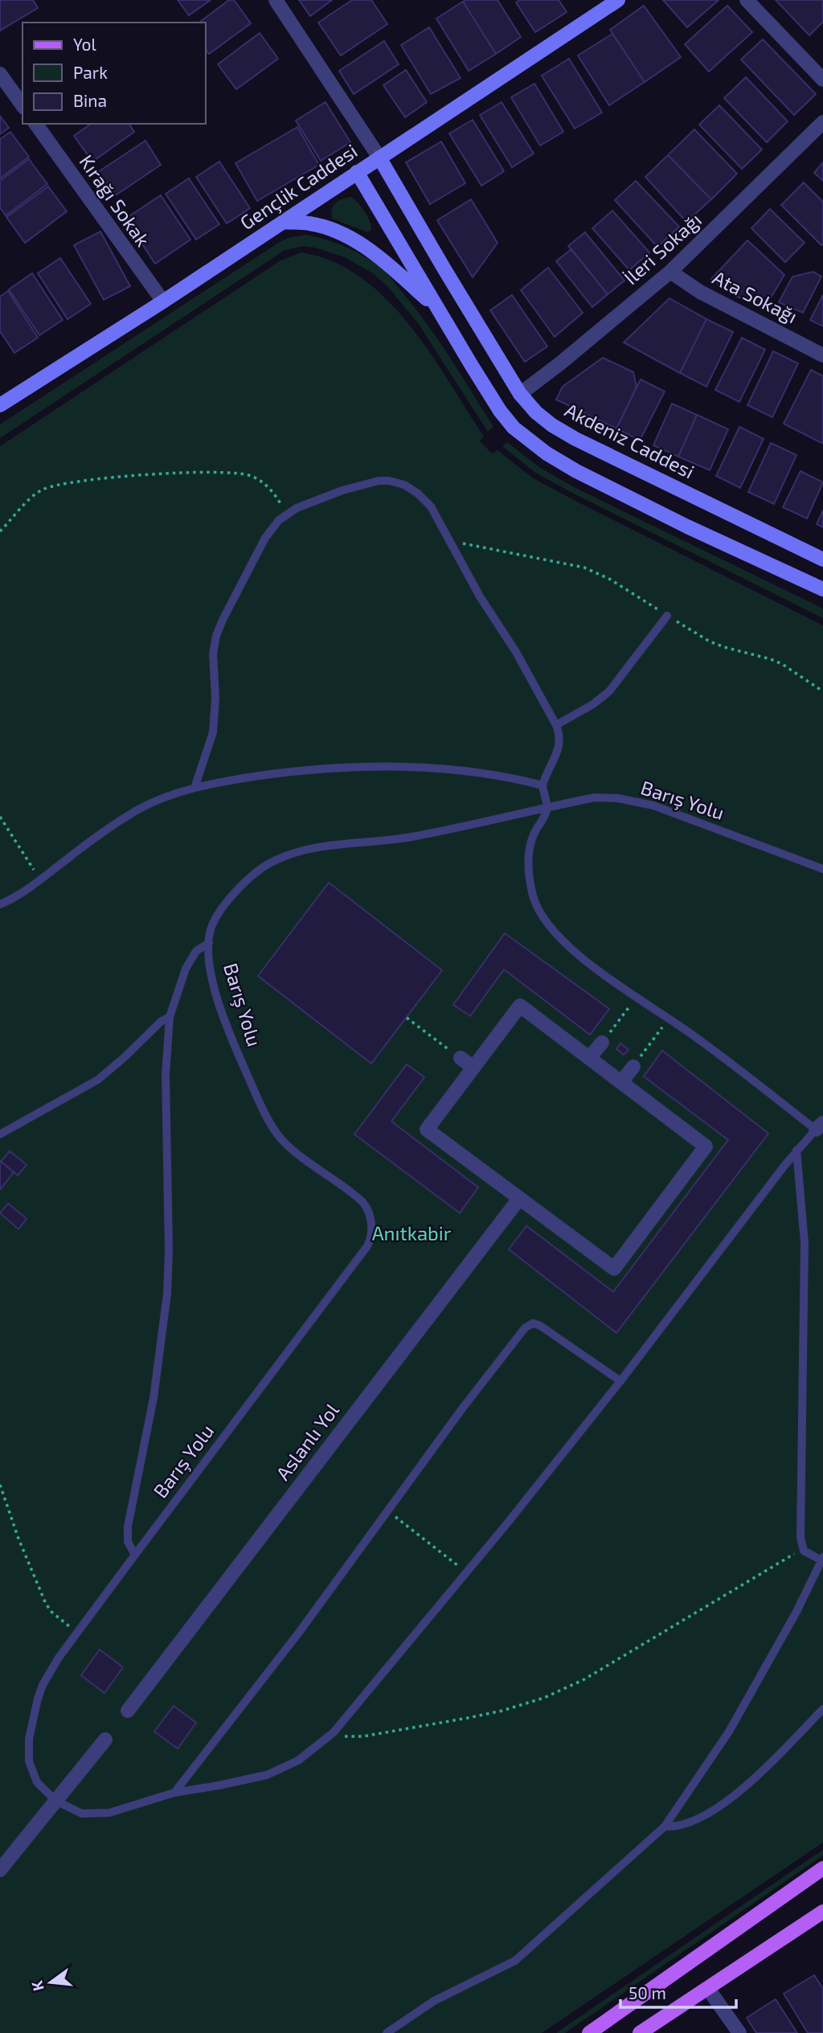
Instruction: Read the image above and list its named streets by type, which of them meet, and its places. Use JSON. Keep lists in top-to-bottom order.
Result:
{
  "streets": {
    "main road": ["Gençlik Caddesi", "Akdeniz Caddesi"],
    "street": [
      "Kırağı Sokak",
      "İleri Sokağı",
      "Ata Sokağı",
      "Aslanlı Yol"
    ],
    "lane": ["Barış Yolu"]
  },
  "crossings": [
    ["Gençlik Caddesi", "Kırağı Sokak"],
    ["Gençlik Caddesi", "Akdeniz Caddesi"],
    ["İleri Sokağı", "Ata Sokağı"],
    ["İleri Sokağı", "Akdeniz Caddesi"]
  ],
  "parks": ["Anıtkabir"],
  "legend": ["Yol", "Park", "Bina"],
  "scale_bar": "50 m",
  "north": "left"
}
